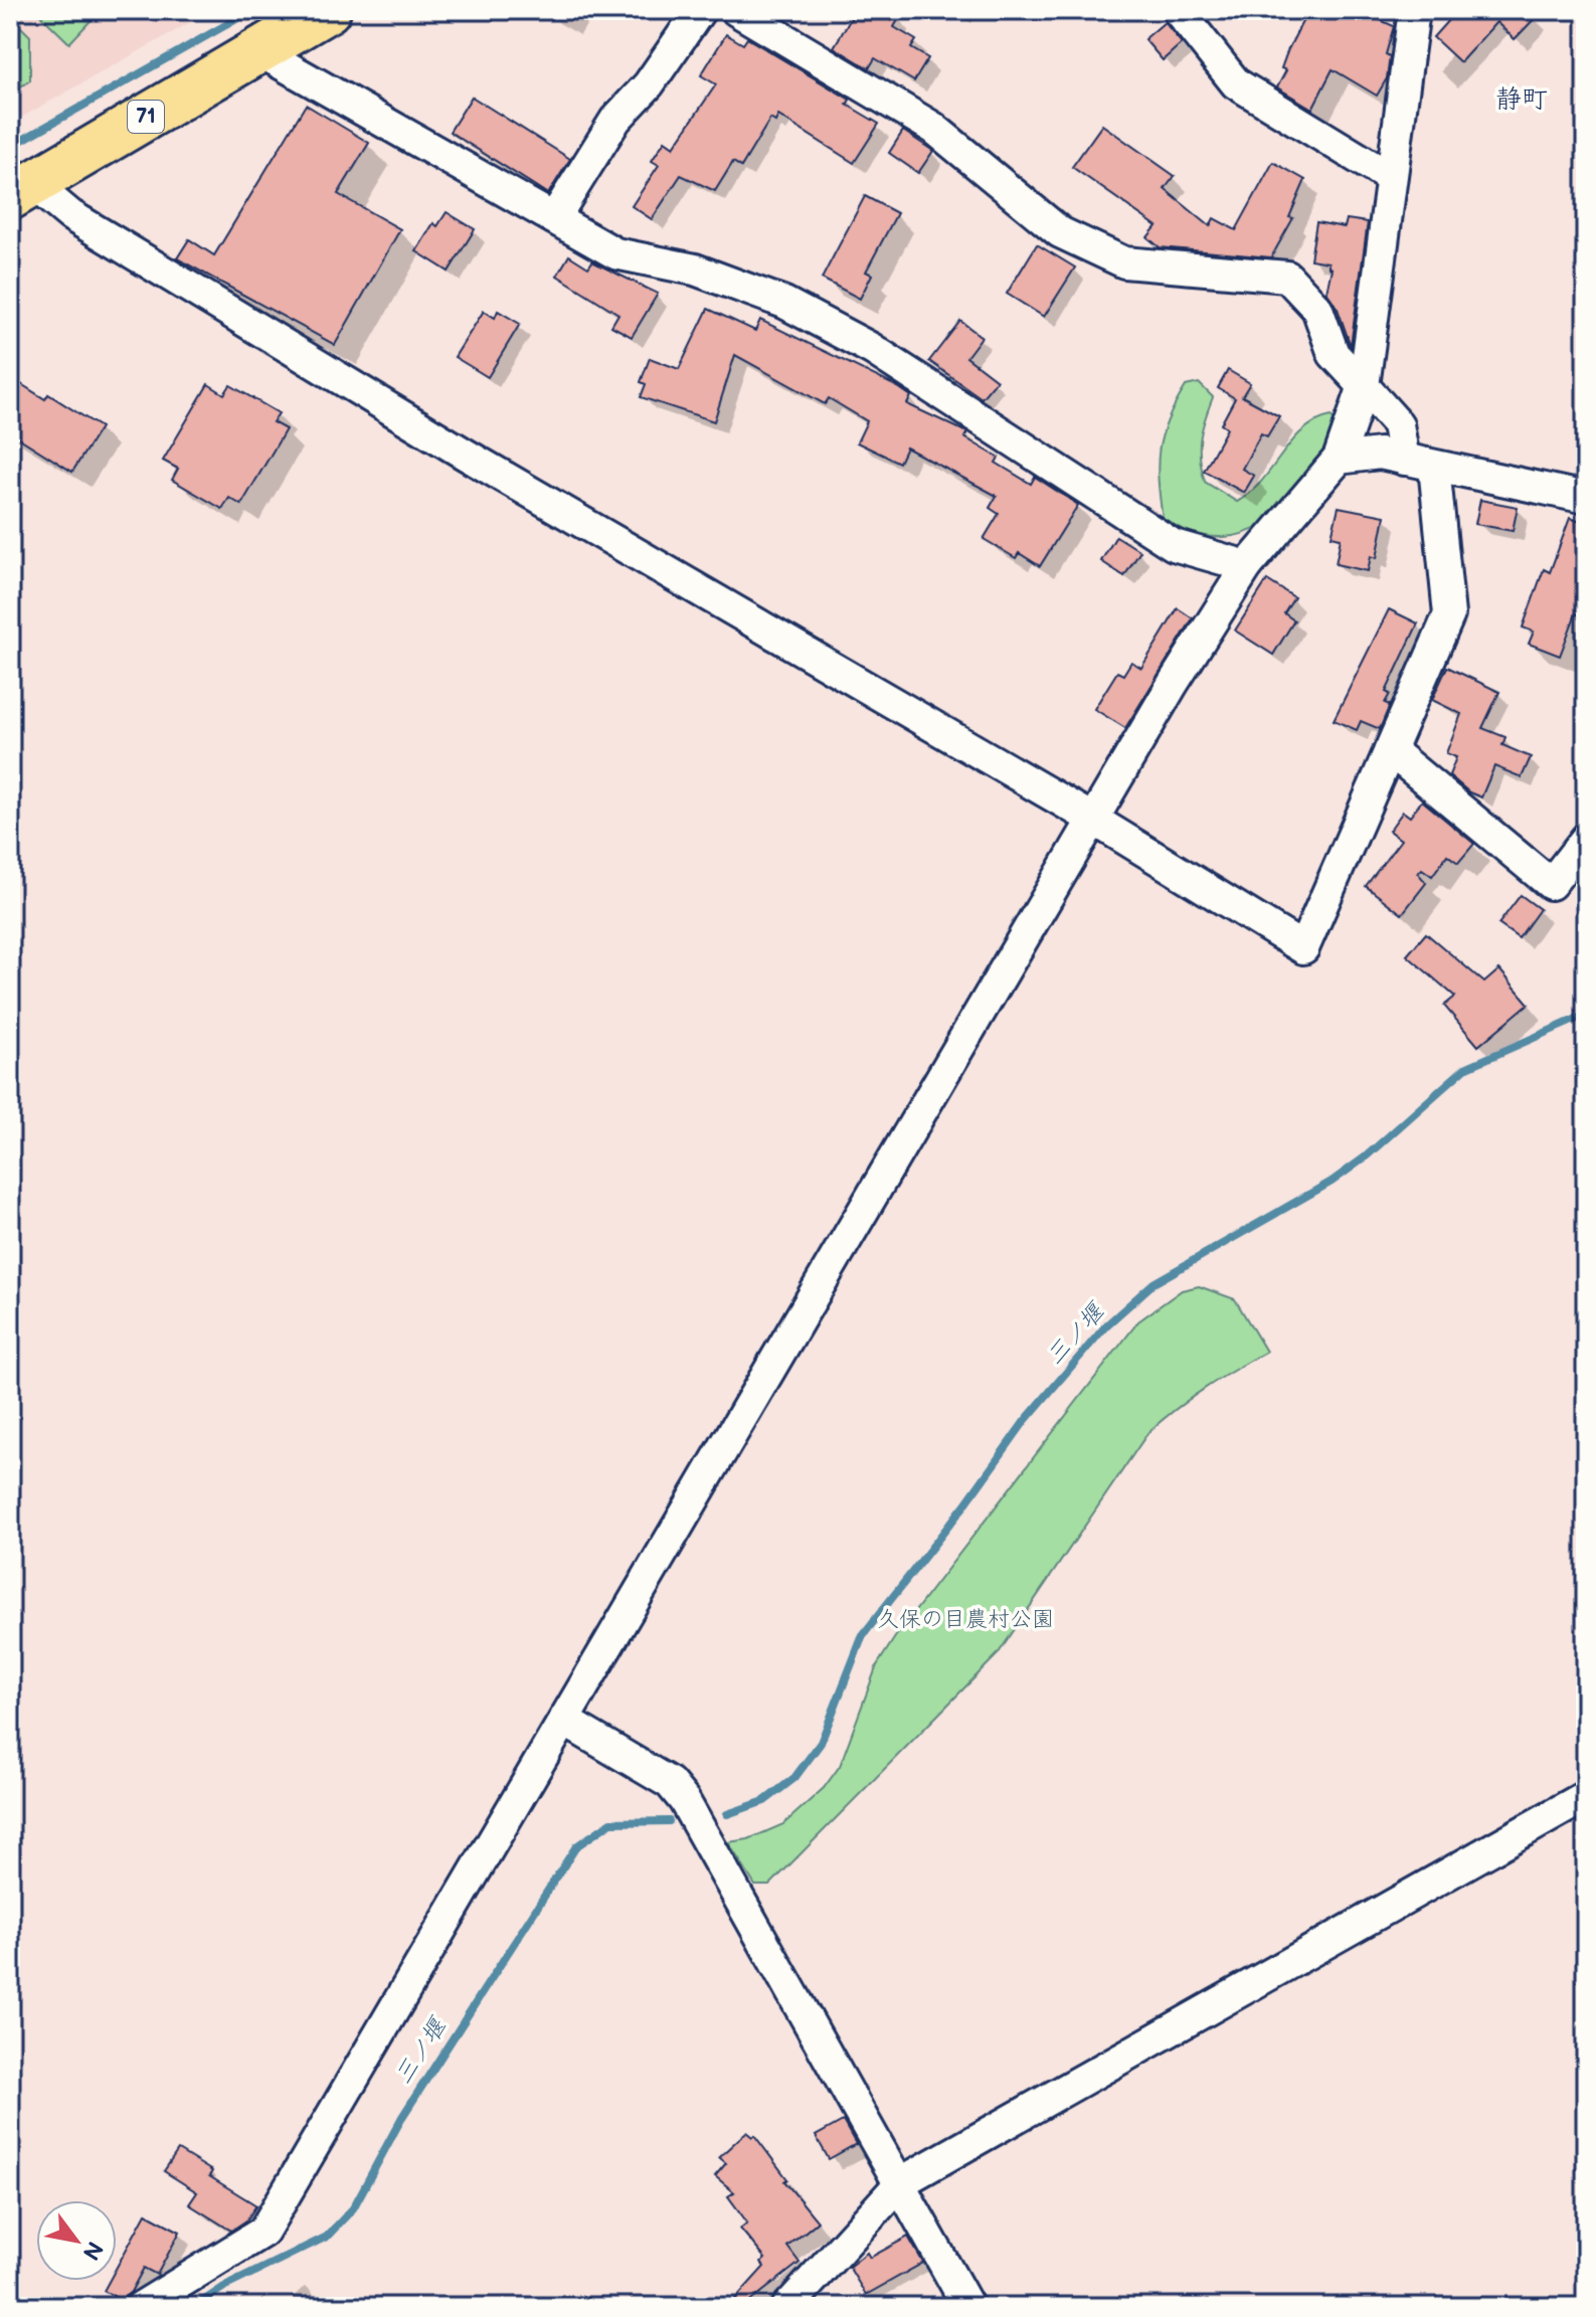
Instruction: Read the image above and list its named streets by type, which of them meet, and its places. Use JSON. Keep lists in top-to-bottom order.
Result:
{
  "streets": {
    "main road": ["71"]
  },
  "districts": ["静町"],
  "water": ["三ノ堰"],
  "parks": ["久保の目農村公園"],
  "north": "bottom right"
}
